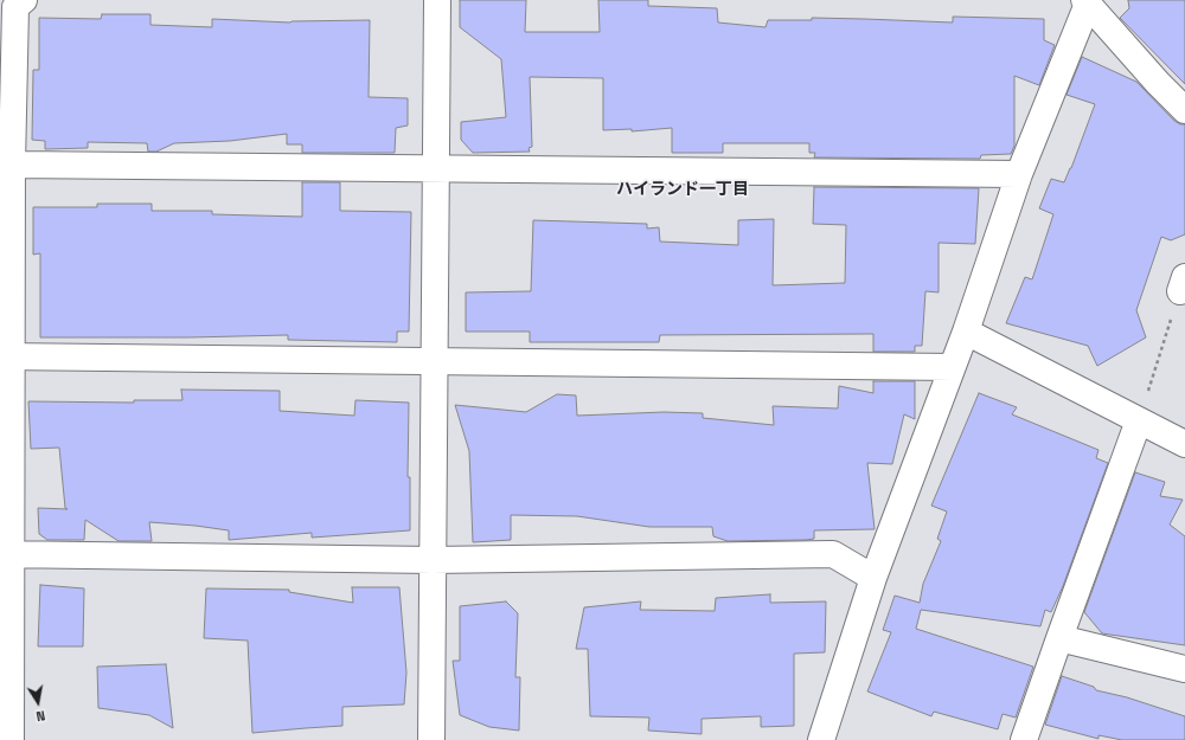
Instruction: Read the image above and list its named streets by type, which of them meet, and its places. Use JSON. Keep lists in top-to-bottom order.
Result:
{
  "districts": ["ハイランド一丁目"],
  "north": "bottom"
}
